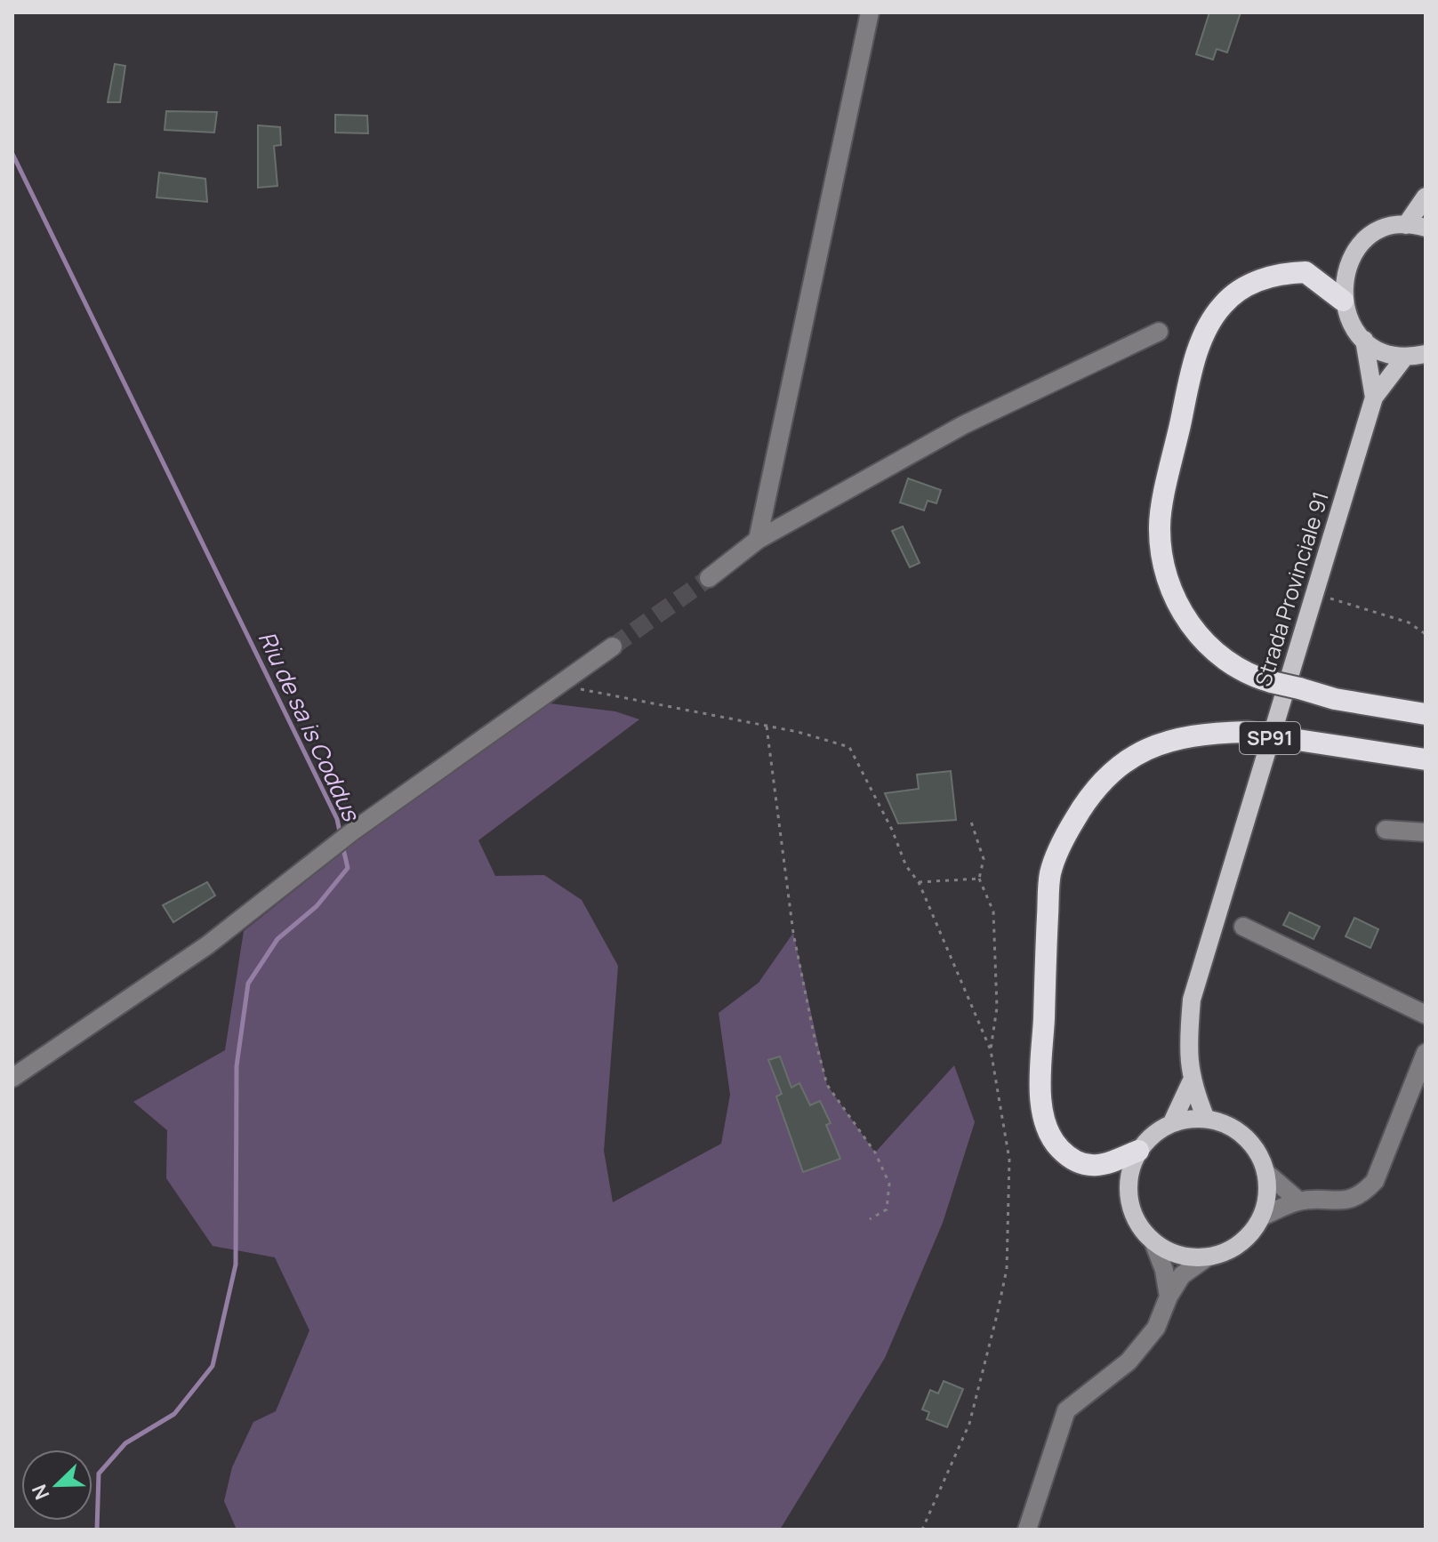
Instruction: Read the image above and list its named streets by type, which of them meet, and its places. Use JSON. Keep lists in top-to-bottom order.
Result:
{
  "streets": {
    "main road": ["Strada Provinciale 91", "SP91"]
  },
  "crossings": [
    ["Strada Provinciale 91", "SP91"]
  ],
  "water": ["Riu de sa is Coddus"],
  "north": "bottom left"
}
